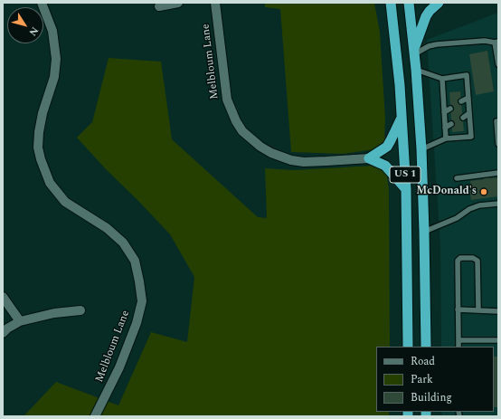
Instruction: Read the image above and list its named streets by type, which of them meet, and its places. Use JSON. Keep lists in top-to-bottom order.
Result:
{
  "streets": {
    "highway": ["US 1"],
    "street": ["Melbloum Lane"]
  },
  "places": ["McDonald's"],
  "legend": ["Road", "Park", "Building"],
  "north": "bottom right"
}
